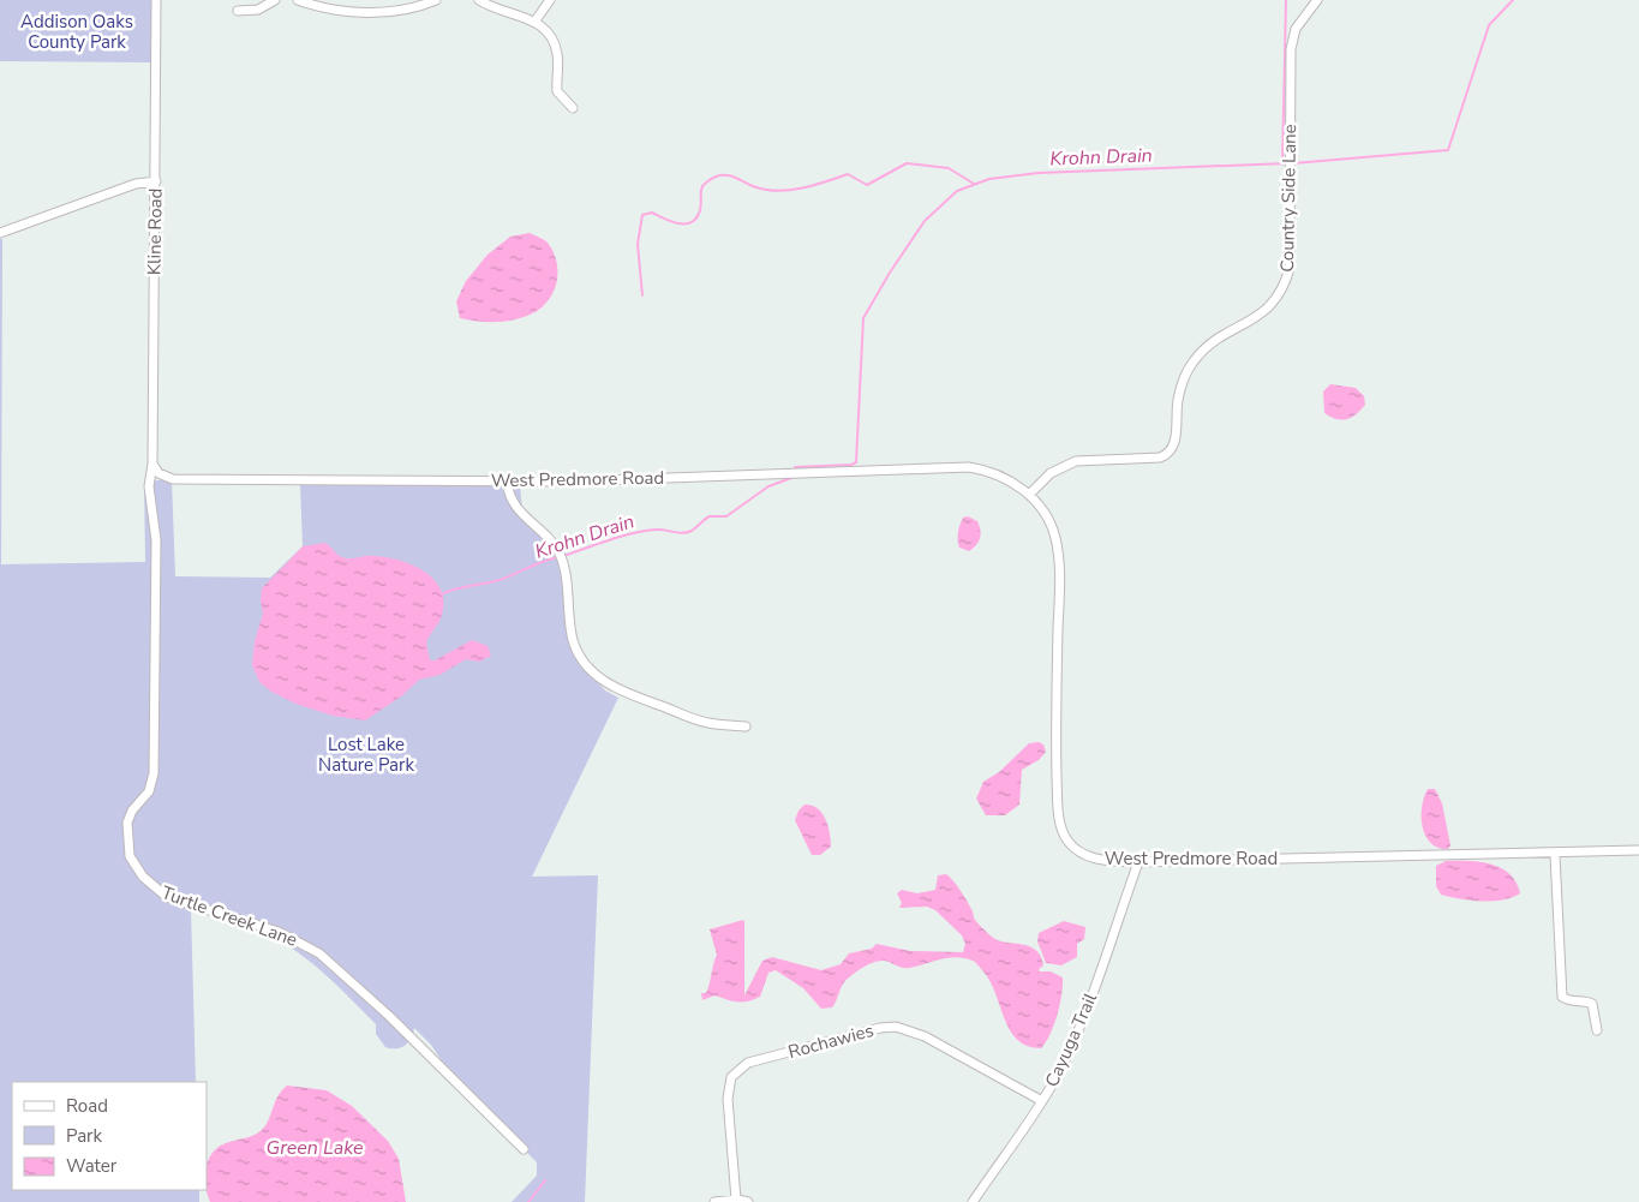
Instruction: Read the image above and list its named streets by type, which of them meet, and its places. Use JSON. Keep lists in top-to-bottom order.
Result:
{
  "streets": {
    "street": [
      "Country Side Lane",
      "Kline Road",
      "West Predmore Road",
      "Turtle Creek Lane",
      "Cayuga Trail",
      "Rochawies"
    ]
  },
  "crossings": [
    ["Country Side Lane", "West Predmore Road"],
    ["Kline Road", "West Predmore Road"],
    ["Kline Road", "Turtle Creek Lane"],
    ["West Predmore Road", "Turtle Creek Lane"],
    ["West Predmore Road", "Cayuga Trail"],
    ["Cayuga Trail", "Rochawies"]
  ],
  "water": ["Krohn Drain", "Green Lake"],
  "parks": ["Addison Oaks County Park", "Lost Lake Nature Park"],
  "legend": ["Road", "Park", "Water"]
}
